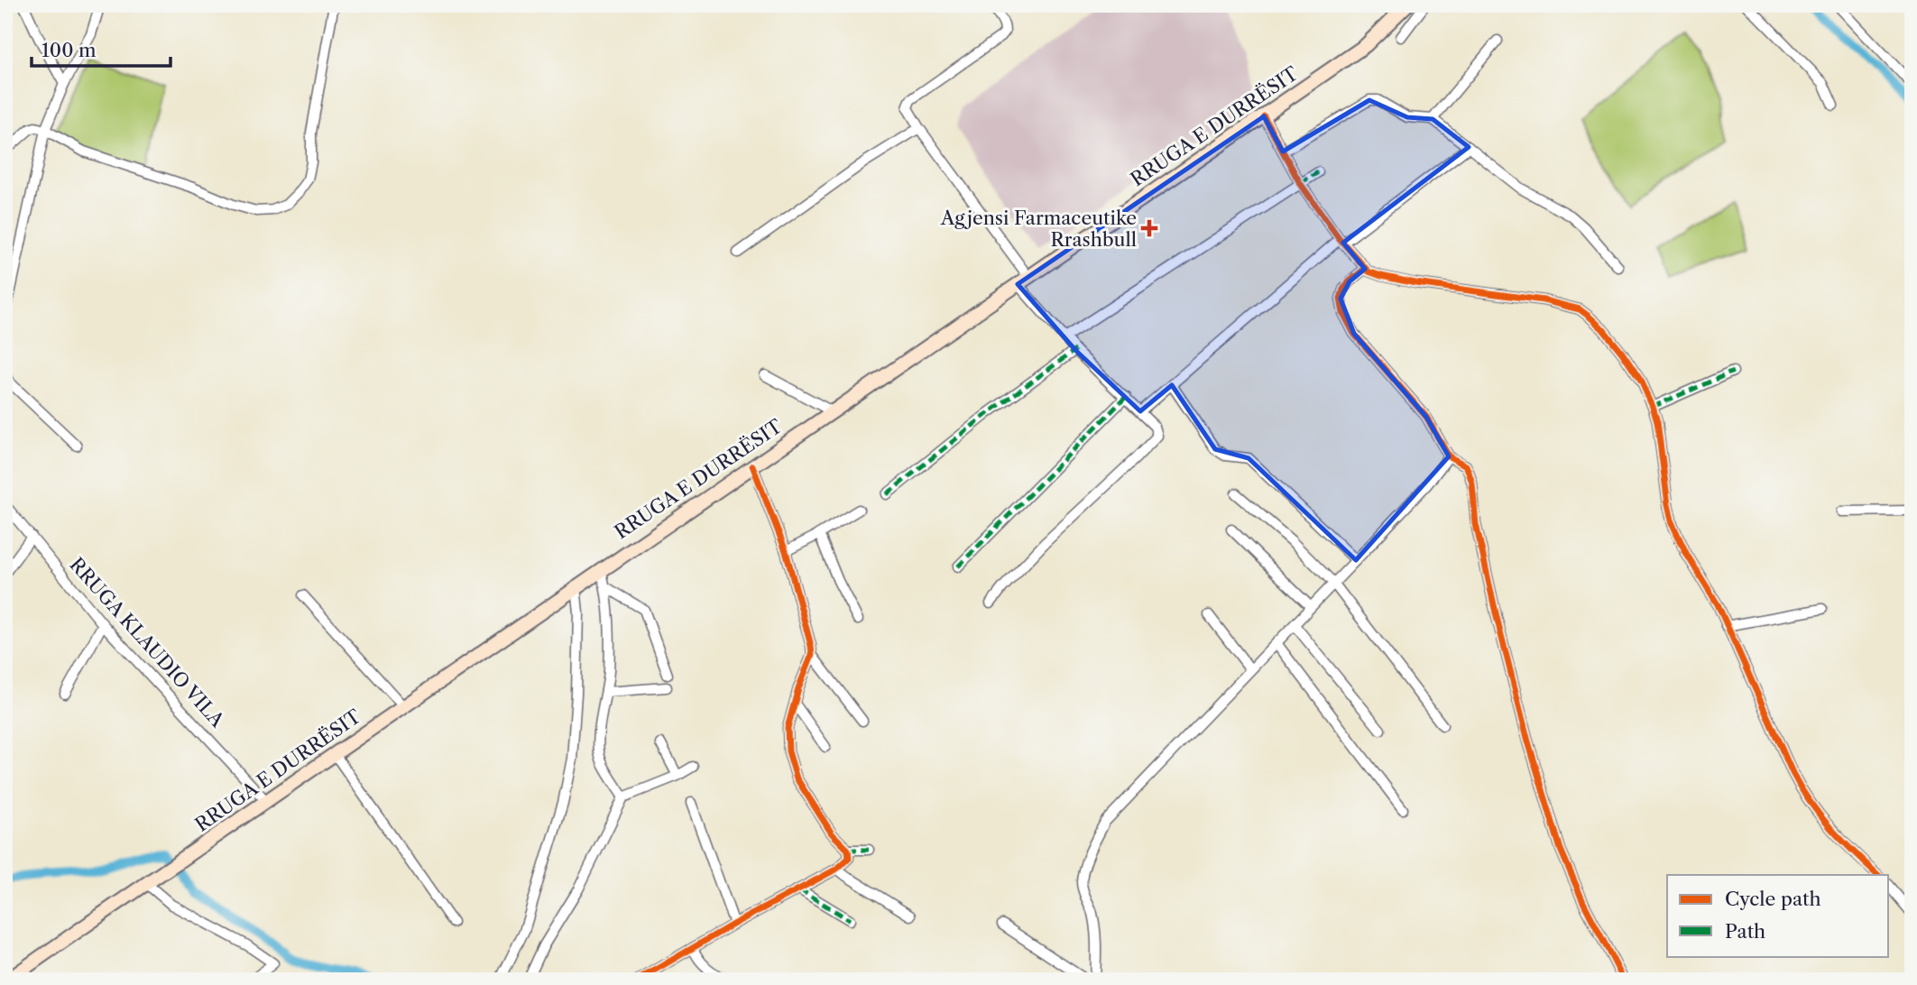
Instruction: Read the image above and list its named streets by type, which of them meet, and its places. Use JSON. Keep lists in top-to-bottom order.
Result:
{
  "streets": {
    "main road": ["RRUGA E DURRËSIT"],
    "street": ["RRUGA KLAUDIO VILA"]
  },
  "crossings": [
    ["RRUGA E DURRËSIT", "RRUGA KLAUDIO VILA"]
  ],
  "places": {
    "health": ["Agjensi Farmaceutike Rrashbull"]
  },
  "legend": ["Cycle path", "Path"],
  "scale_bar": "100 m"
}
